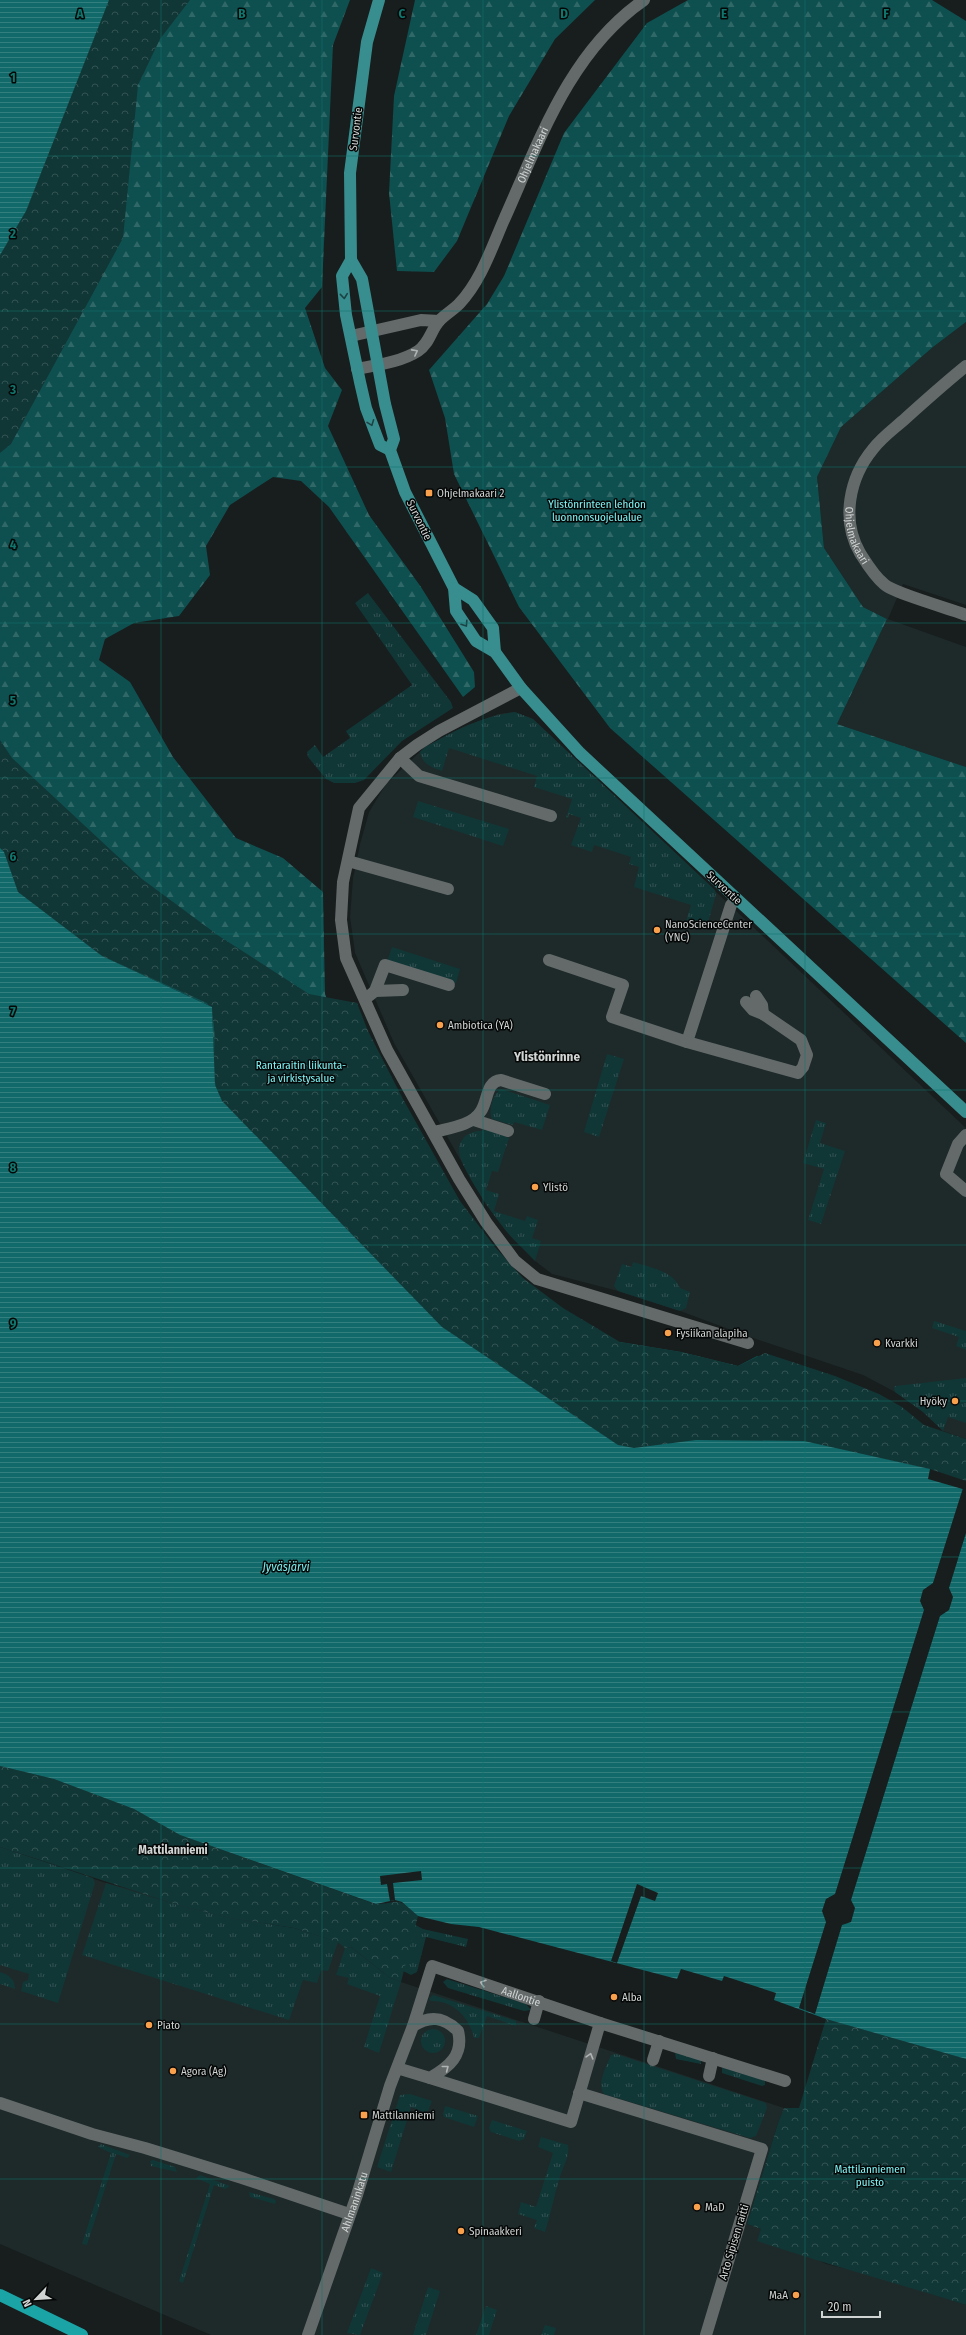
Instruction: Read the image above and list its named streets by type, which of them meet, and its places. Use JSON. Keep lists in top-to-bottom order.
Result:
{
  "streets": {
    "main road": ["Survontie"],
    "street": [
      "Ohjelmakaari",
      "Aallontie",
      "Ahlmaninkatu",
      "Arto Sipisen raitti"
    ]
  },
  "crossings": [
    ["Survontie", "Ohjelmakaari"],
    ["Aallontie", "Ahlmaninkatu"]
  ],
  "districts": ["Ylistönrinne", "Mattilanniemi"],
  "water": ["Jyväsjärvi"],
  "parks": ["Ylistönrinteen lehdon luonnonsuojelualue", "Rantaraitin liikunta- ja virkistysalue", "Mattilanniemen puisto"],
  "places": {
    "transit": ["Ohjelmakaari 2", "Mattilanniemi"],
    "other": [
      "NanoScienceCenter (YNC)",
      "Ambiotica (YA)",
      "Ylistö",
      "Fysiikan alapiha",
      "Kvarkki",
      "Hyöky",
      "Alba",
      "Piato",
      "Agora (Ag)",
      "MaD",
      "Spinaakkeri",
      "MaA"
    ]
  },
  "scale_bar": "20 m",
  "north": "bottom left",
  "grid": {
    "columns": [
      "A",
      "B",
      "C",
      "D",
      "E",
      "F"
    ],
    "rows": [
      "1",
      "2",
      "3",
      "4",
      "5",
      "6",
      "7",
      "8",
      "9"
    ]
  }
}
